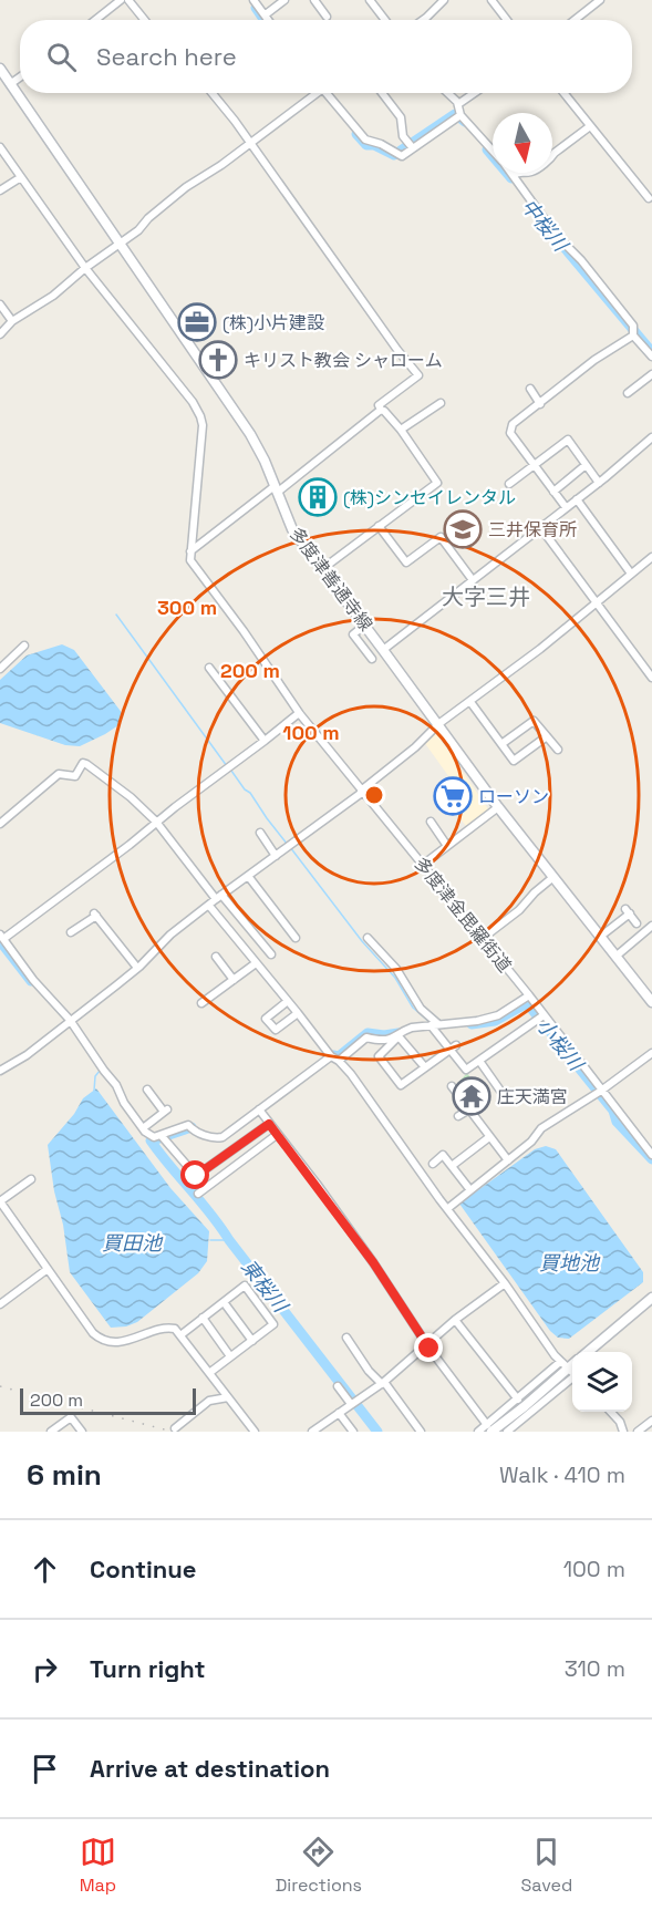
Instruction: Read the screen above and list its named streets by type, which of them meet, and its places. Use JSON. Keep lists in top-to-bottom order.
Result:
{
  "streets": {
    "main road": ["多度津善通寺線"],
    "street": ["多度津金毘羅街道"]
  },
  "districts": ["大字三井"],
  "water": [
    "中桜川",
    "小桜川",
    "買田池",
    "買地池",
    "東桜川"
  ],
  "places": {
    "office": ["(株)小片建設"],
    "church": ["キリスト教会 シャローム"],
    "building": ["(株)シンセイレンタル"],
    "school or university": ["三井保育所"],
    "supermarket": ["ローソン"],
    "temple": ["庄天満宮"]
  },
  "scale_bar": "200 m",
  "north": "bottom",
  "page": {
    "search": "Search here",
    "scale": "200 m",
    "heading": ["6 min", "Walk · 410 m"],
    "list": [
      ["Continue", "100 m"],
      ["Turn right", "310 m"],
      "Arrive at destination"
    ],
    "nav": ["Map", "Directions", "Saved"]
  },
  "rings": ["300 m", "200 m", "100 m"]
}
